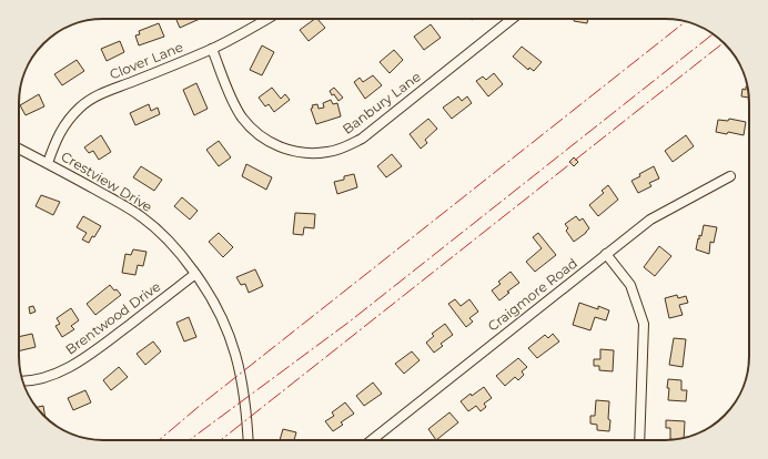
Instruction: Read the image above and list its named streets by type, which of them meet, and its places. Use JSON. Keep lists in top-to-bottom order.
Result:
{
  "streets": {
    "street": [
      "Clover Lane",
      "Banbury Lane",
      "Crestview Drive",
      "Craigmore Road",
      "Brentwood Drive"
    ]
  },
  "crossings": [
    ["Clover Lane", "Banbury Lane"],
    ["Clover Lane", "Crestview Drive"],
    ["Crestview Drive", "Brentwood Drive"]
  ]
}
